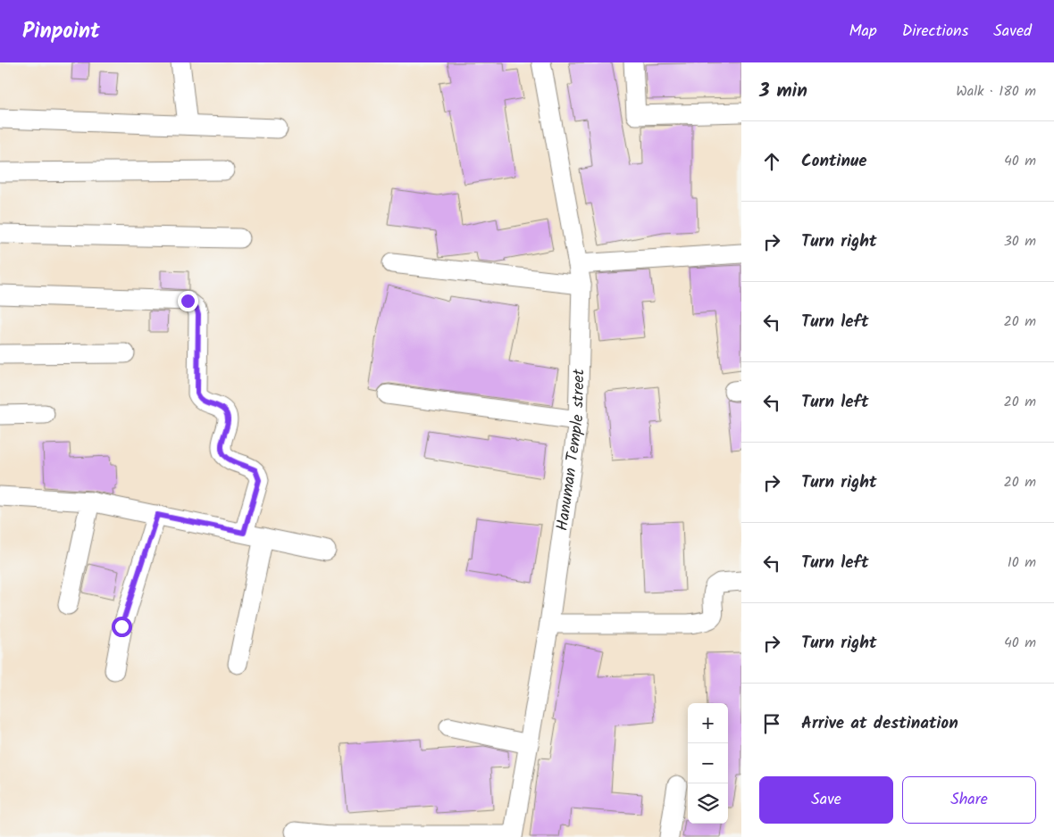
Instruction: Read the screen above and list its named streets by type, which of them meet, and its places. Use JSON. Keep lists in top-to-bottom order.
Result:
{
  "streets": {
    "street": ["Hanuman Temple street"]
  },
  "page": {
    "header": "Pinpoint",
    "nav": ["Map", "Directions", "Saved"],
    "heading": ["3 min", "Walk · 180 m"],
    "list": [
      ["Continue", "40 m"],
      ["Turn right", "30 m"],
      ["Turn left", "20 m"],
      ["Turn left", "20 m"],
      ["Turn right", "20 m"],
      ["Turn left", "10 m"],
      ["Turn right", "40 m"],
      "Arrive at destination"
    ],
    "map_buttons": ["+", "−"],
    "buttons": ["Save", "Share"]
  }
}
